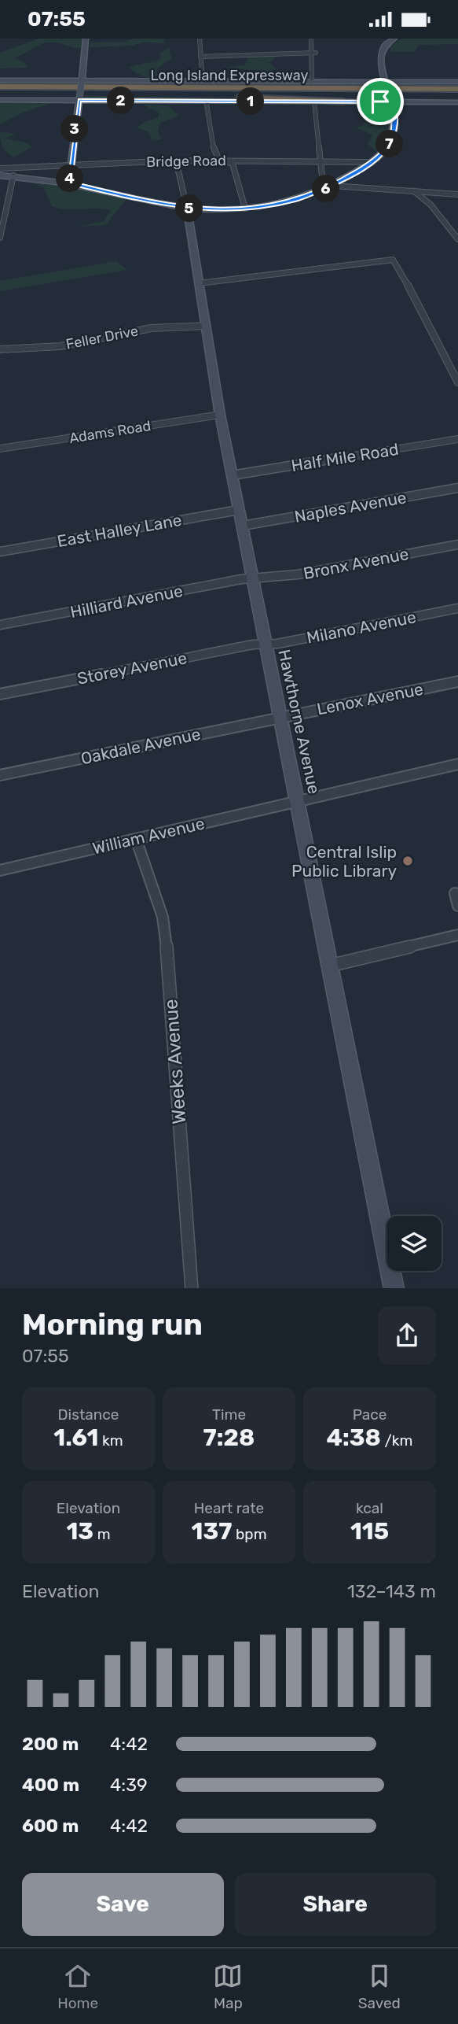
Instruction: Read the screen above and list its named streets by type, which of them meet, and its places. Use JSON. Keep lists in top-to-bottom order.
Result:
{
  "streets": {
    "highway": ["Long Island Expressway"],
    "main road": ["Hawthorne Avenue"],
    "street": [
      "Bridge Road",
      "Feller Drive",
      "Adams Road",
      "Half Mile Road",
      "Naples Avenue",
      "East Halley Lane",
      "Bronx Avenue",
      "Hilliard Avenue",
      "Milano Avenue",
      "Storey Avenue",
      "Lenox Avenue",
      "Oakdale Avenue",
      "William Avenue",
      "Weeks Avenue"
    ]
  },
  "crossings": [
    ["Bridge Road", "Hawthorne Avenue"],
    ["Feller Drive", "Hawthorne Avenue"],
    ["Adams Road", "Hawthorne Avenue"],
    ["Half Mile Road", "Hawthorne Avenue"],
    ["Naples Avenue", "Hawthorne Avenue"],
    ["East Halley Lane", "Hawthorne Avenue"],
    ["Bronx Avenue", "Hilliard Avenue"],
    ["Bronx Avenue", "Hawthorne Avenue"],
    ["Hilliard Avenue", "Hawthorne Avenue"],
    ["Milano Avenue", "Storey Avenue"],
    ["Milano Avenue", "Hawthorne Avenue"],
    ["Storey Avenue", "Hawthorne Avenue"],
    ["Lenox Avenue", "Hawthorne Avenue"],
    ["Lenox Avenue", "Oakdale Avenue"],
    ["Hawthorne Avenue", "Oakdale Avenue"],
    ["Hawthorne Avenue", "William Avenue"],
    ["William Avenue", "Weeks Avenue"]
  ],
  "places": ["Central Islip Public Library"],
  "page": {
    "status": "07:55",
    "pins": [
      "2",
      "1",
      "3",
      "7",
      "4",
      "6",
      "5"
    ],
    "heading": ["Morning run", "07:55"],
    "stats": [
      ["Distance", "1.61 km"],
      ["Time", "7:28"],
      ["Pace", "4:38 /km"],
      ["Elevation", "13 m"],
      ["Heart rate", "137 bpm"],
      ["kcal", "115"]
    ],
    "chart": ["Elevation", "132–143 m"],
    "list": [
      {
        "name": "200 m",
        "note": "4:42"
      },
      {
        "name": "400 m",
        "note": "4:39"
      },
      {
        "name": "600 m",
        "note": "4:42"
      }
    ],
    "buttons": ["Save", "Share"],
    "tabs": ["Home", "Map", "Saved"]
  }
}
